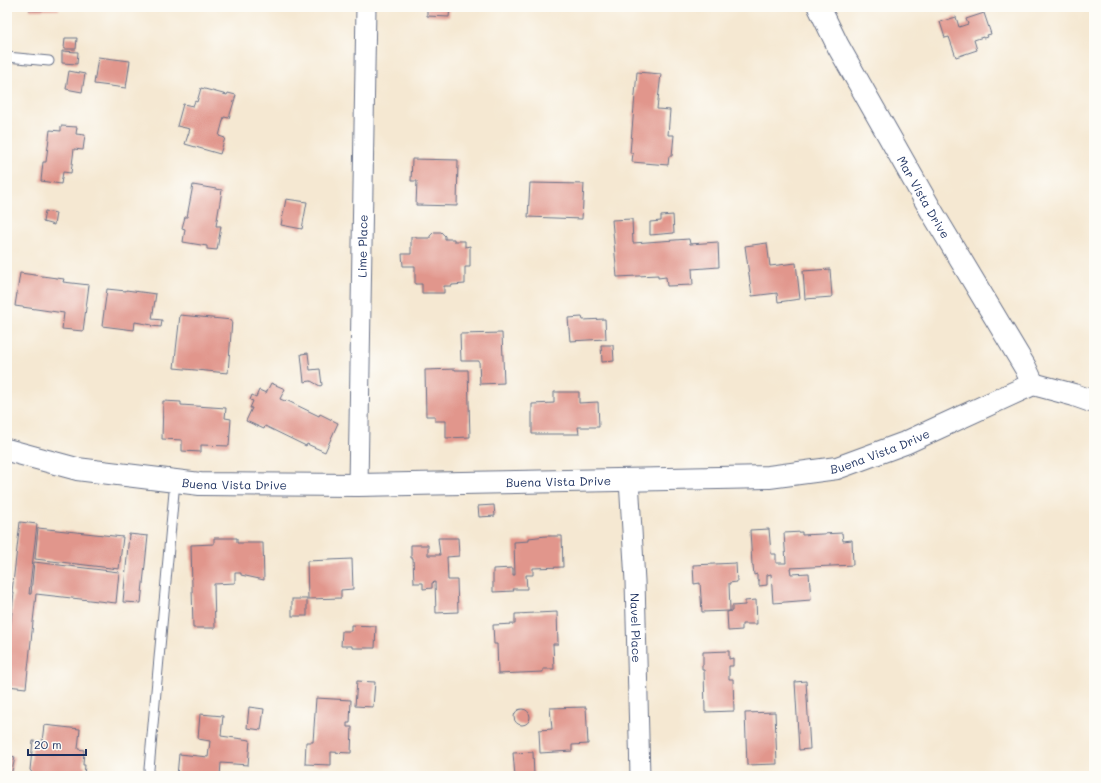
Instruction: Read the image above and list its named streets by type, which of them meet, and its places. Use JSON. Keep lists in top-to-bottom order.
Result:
{
  "streets": {
    "street": [
      "Mar Vista Drive",
      "Lime Place",
      "Buena Vista Drive",
      "Navel Place"
    ]
  },
  "crossings": [
    ["Mar Vista Drive", "Buena Vista Drive"],
    ["Lime Place", "Buena Vista Drive"],
    ["Buena Vista Drive", "Navel Place"]
  ],
  "scale_bar": "20 m"
}
